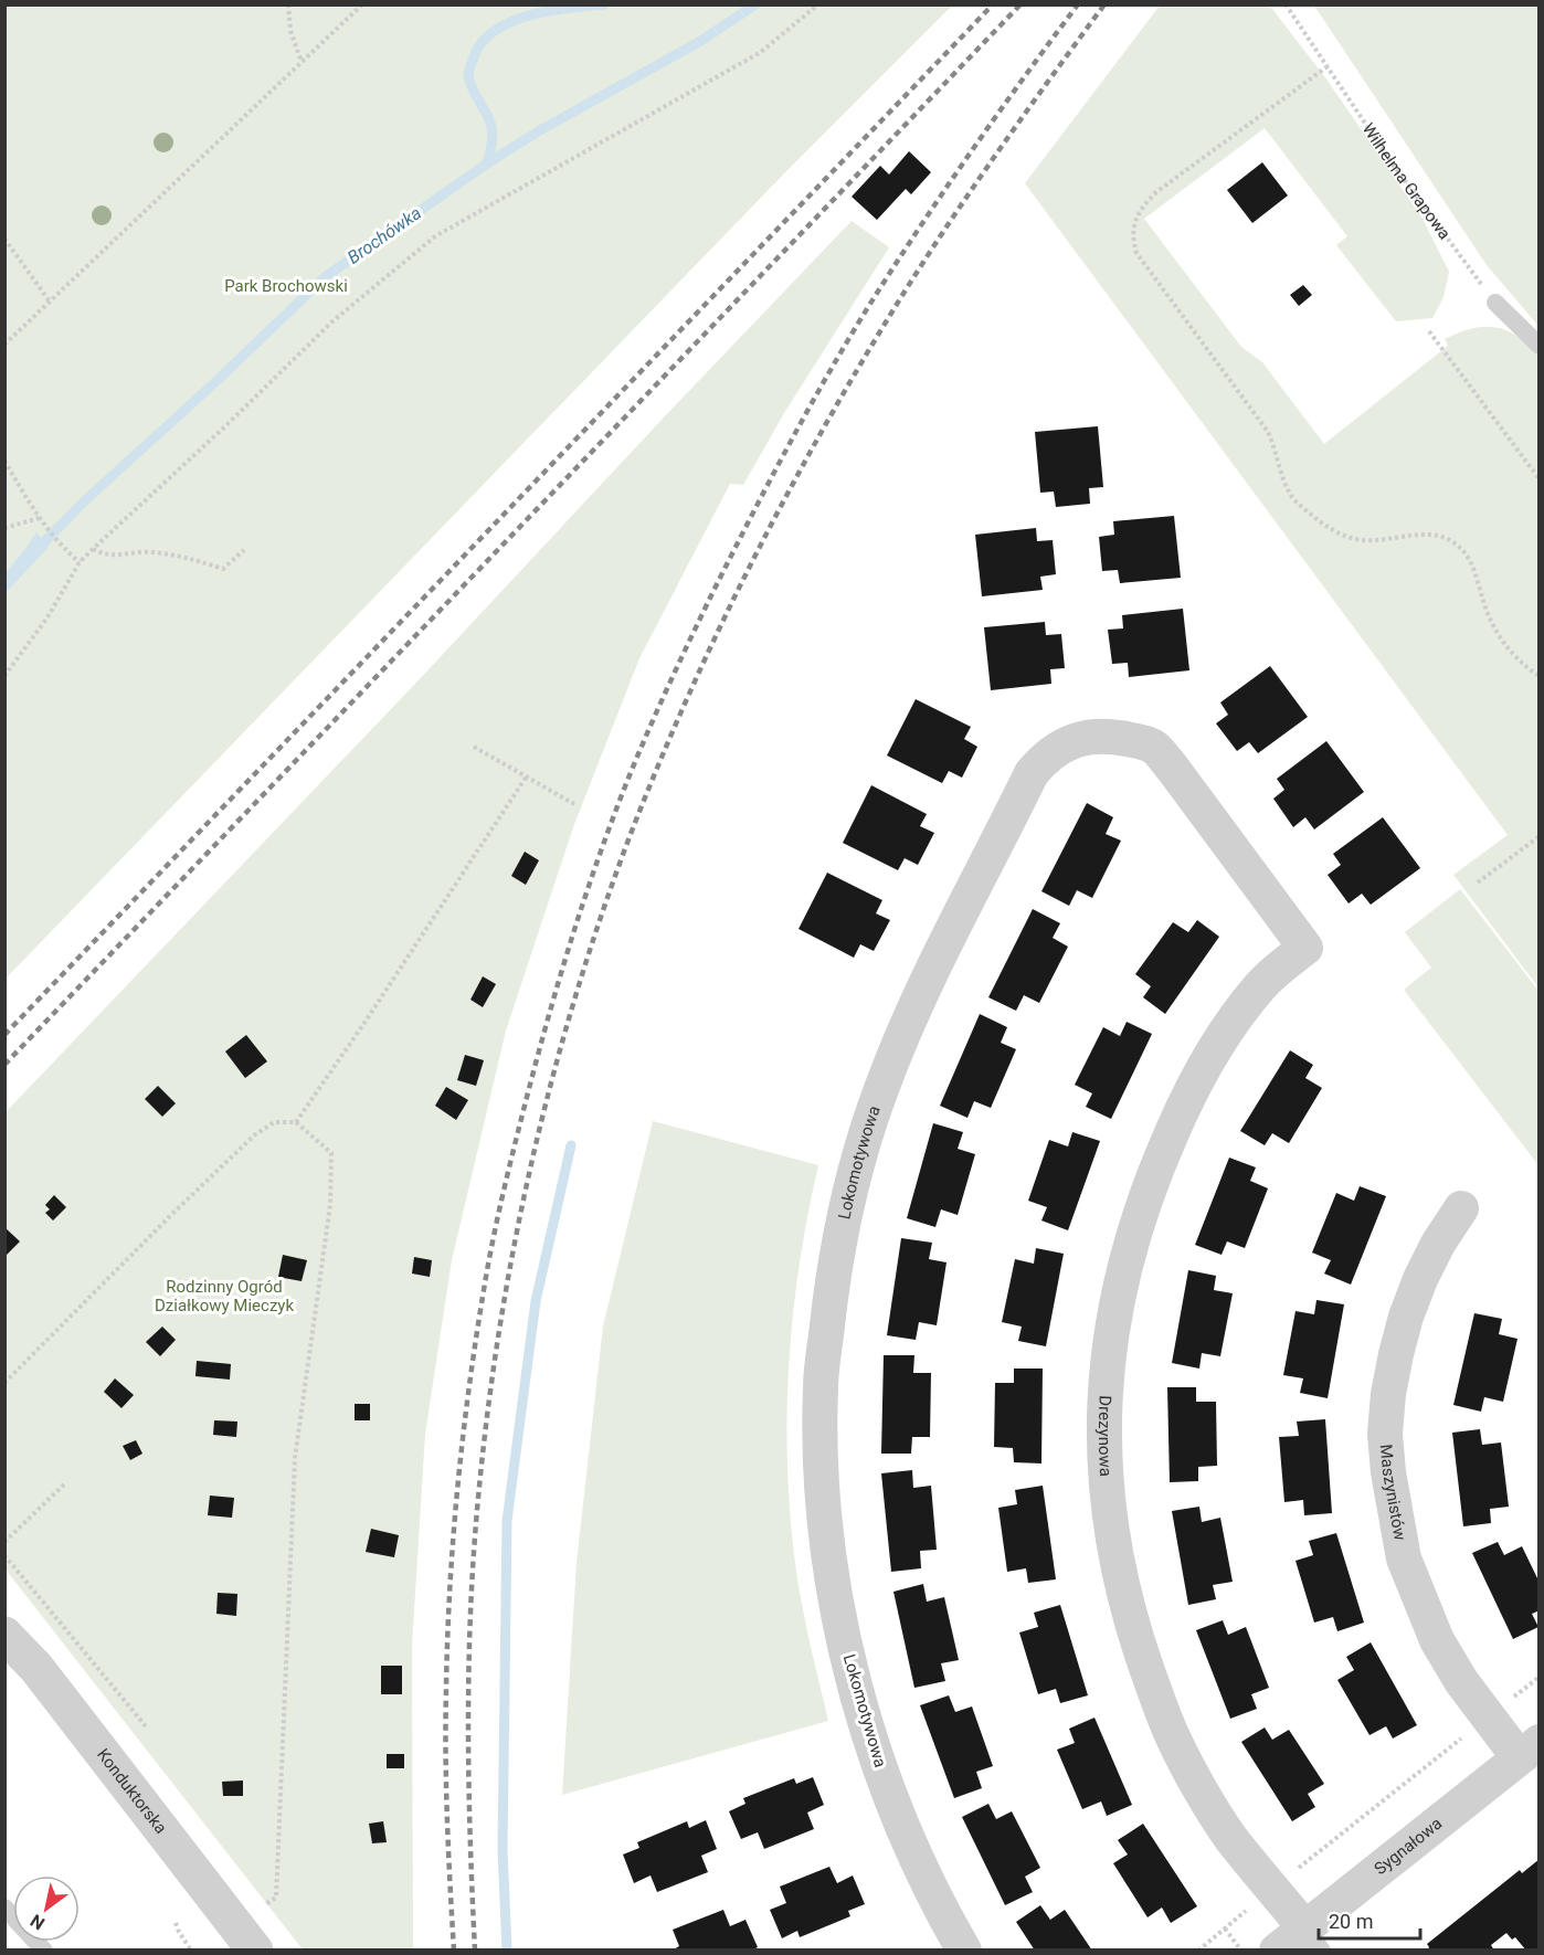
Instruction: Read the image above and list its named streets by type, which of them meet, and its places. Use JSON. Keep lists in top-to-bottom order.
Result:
{
  "streets": {
    "street": [
      "Lokomotywowa",
      "Drezynowa",
      "Maszynistów",
      "Konduktorska",
      "Sygnałowa"
    ],
    "path": ["Wilhelma Grapowa"]
  },
  "crossings": [
    ["Lokomotywowa", "Drezynowa"],
    ["Drezynowa", "Sygnałowa"],
    ["Maszynistów", "Sygnałowa"]
  ],
  "water": ["Brochówka"],
  "parks": ["Park Brochowski", "Rodzinny Ogród Działkowy Mieczyk"],
  "scale_bar": "20 m",
  "north": "bottom left"
}
